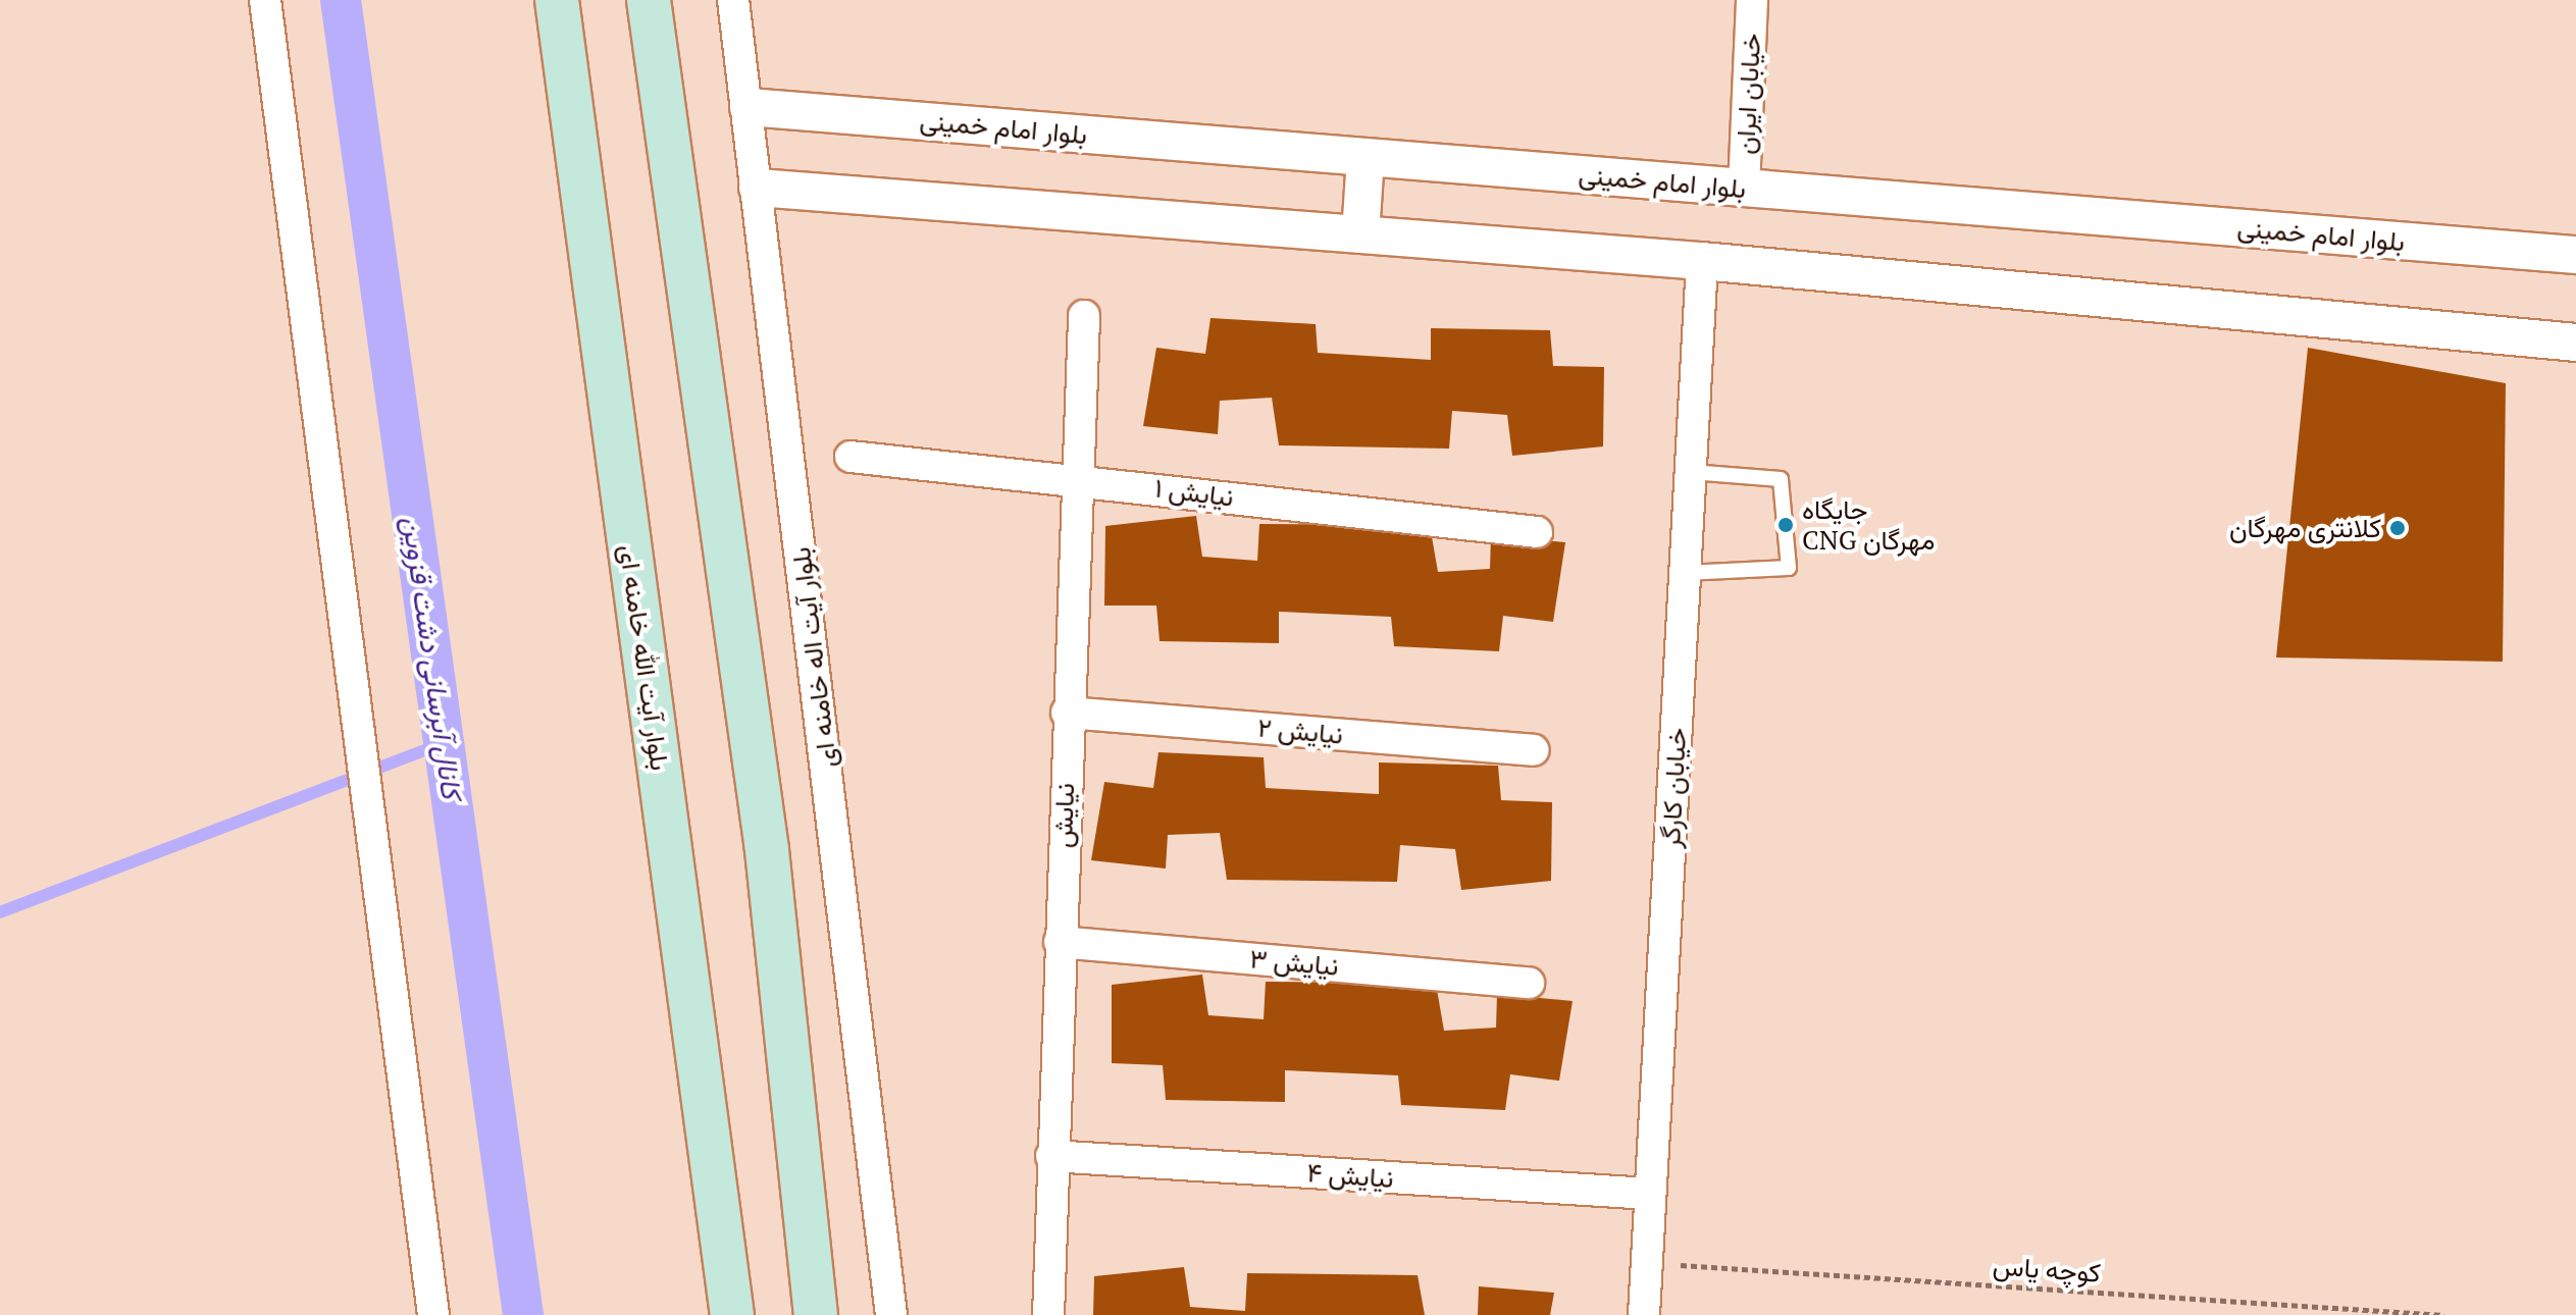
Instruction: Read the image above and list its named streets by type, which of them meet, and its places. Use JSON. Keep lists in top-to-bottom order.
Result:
{
  "streets": {
    "main road": ["بلوار آیت الله خامنه ای"],
    "street": [
      "خیابان ایران",
      "بلوار امام خمینی",
      "نیایش ۱",
      "بلوار آیت اله خامنه ای",
      "نیایش ۲",
      "خیابان کارگر",
      "نیایش",
      "نیایش ۳",
      "نیایش ۴"
    ],
    "path": ["کوچه یاس"]
  },
  "crossings": [
    ["خیابان ایران", "بلوار امام خمینی"],
    ["بلوار امام خمینی", "بلوار آیت اله خامنه ای"],
    ["نیایش ۱", "نیایش"],
    ["نیایش ۲", "نیایش"],
    ["خیابان کارگر", "نیایش ۴"],
    ["خیابان کارگر", "کوچه یاس"],
    ["نیایش", "نیایش ۳"],
    ["نیایش", "نیایش ۴"]
  ],
  "water": ["کانال آبرسانی دشت قزوین"],
  "places": ["جایگاه CNG مهرگان", "کلانتری مهرگان"]
}
